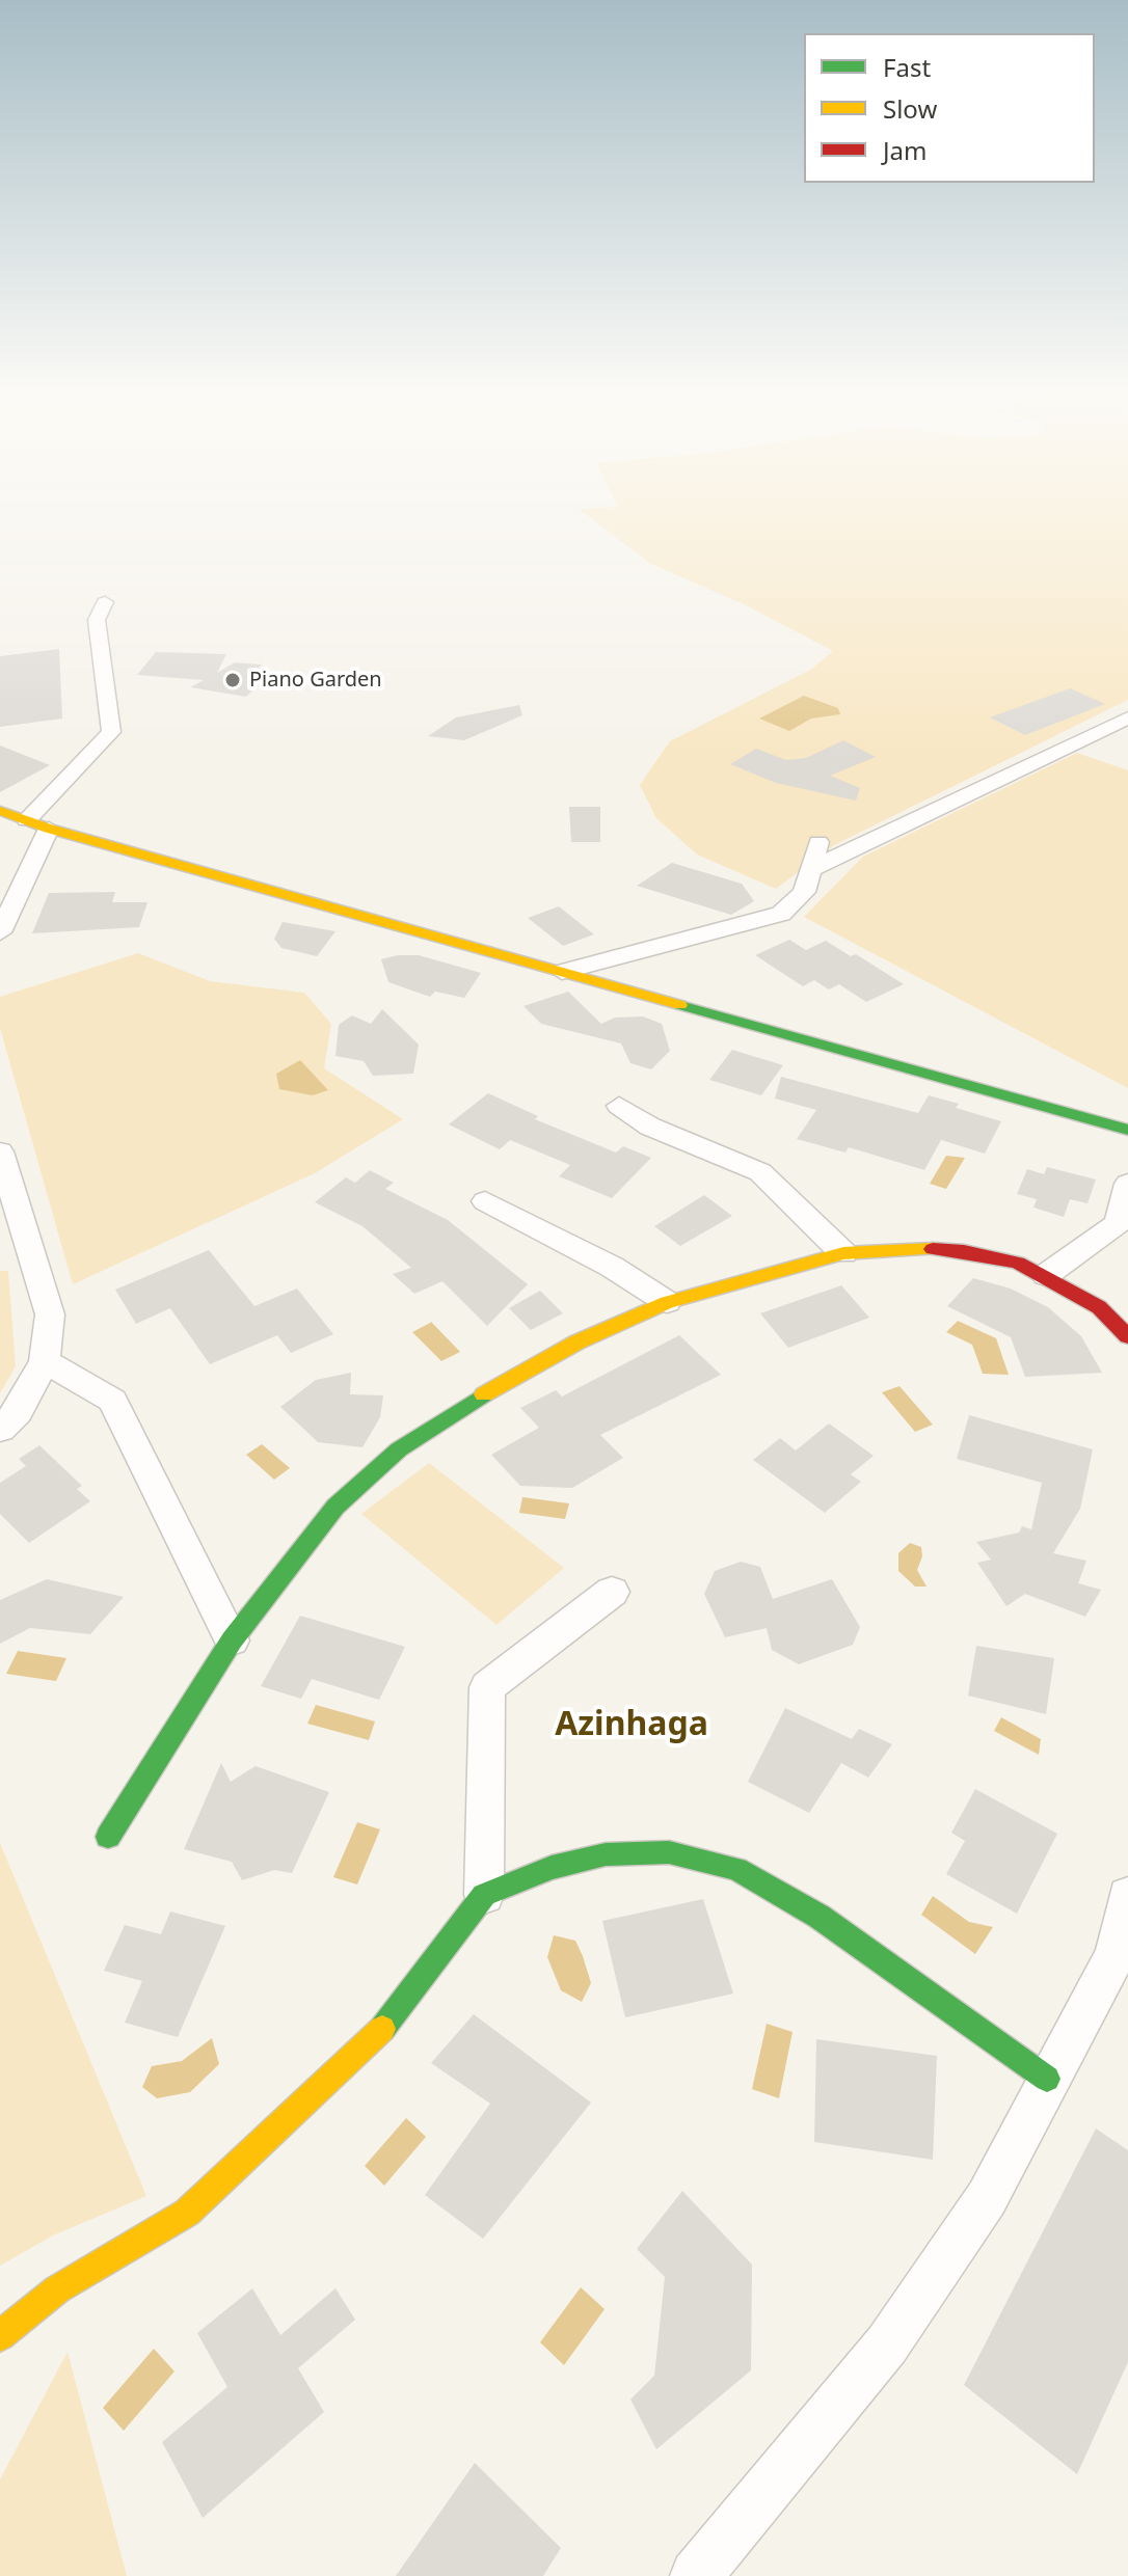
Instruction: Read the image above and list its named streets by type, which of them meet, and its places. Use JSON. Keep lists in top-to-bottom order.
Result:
{
  "districts": ["Azinhaga"],
  "places": ["Piano Garden"],
  "legend": ["Fast", "Slow", "Jam"]
}
